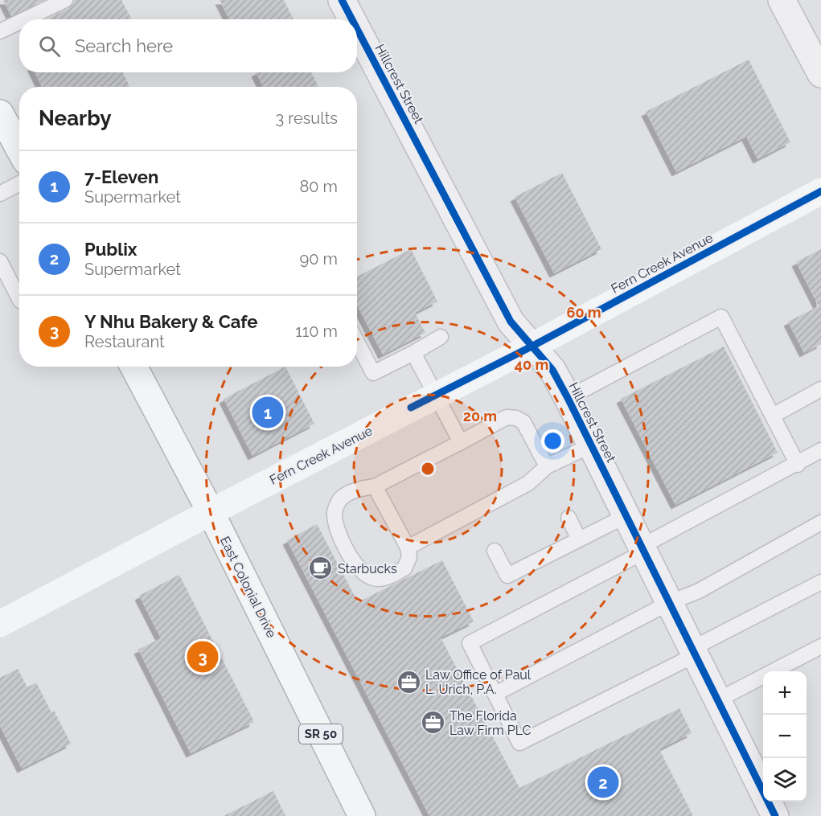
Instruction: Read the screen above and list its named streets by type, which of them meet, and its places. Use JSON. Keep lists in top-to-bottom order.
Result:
{
  "streets": {
    "main road": ["Fern Creek Avenue", "East Colonial Drive", "SR 50"],
    "street": ["Hillcrest Street"]
  },
  "crossings": [
    ["Hillcrest Street", "Fern Creek Avenue"],
    ["Fern Creek Avenue", "East Colonial Drive"]
  ],
  "places": {
    "cafe": ["Starbucks"],
    "office": ["Law Office of Paul L. Urich, P.A.", "The Florida Law Firm PLC"]
  },
  "page": {
    "search": "Search here",
    "heading": ["Nearby", "3 results"],
    "list": [
      {
        "mark": "1",
        "name": "7-Eleven",
        "note": "Supermarket",
        "value": "80 m"
      },
      {
        "mark": "2",
        "name": "Publix",
        "note": "Supermarket",
        "value": "90 m"
      },
      {
        "mark": "3",
        "name": "Y Nhu Bakery & Cafe",
        "note": "Restaurant",
        "value": "110 m"
      }
    ],
    "pins": ["1", "3", "2"],
    "map_buttons": ["+", "−"]
  },
  "rings": ["60 m", "40 m", "20 m"]
}
